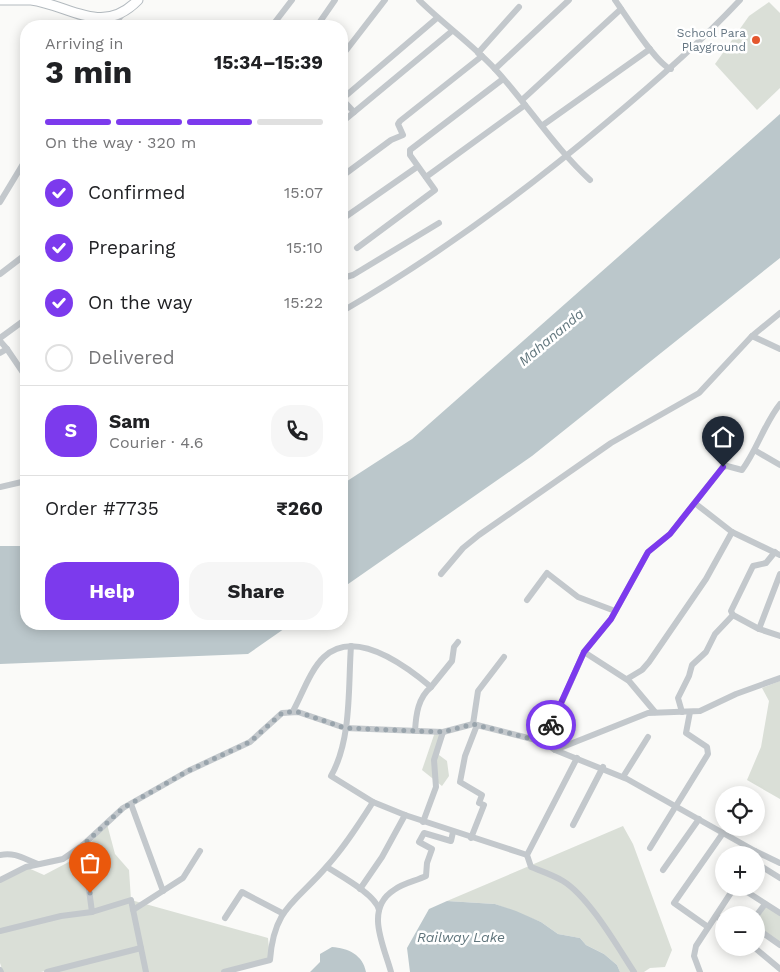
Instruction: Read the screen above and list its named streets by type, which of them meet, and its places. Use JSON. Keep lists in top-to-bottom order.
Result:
{
  "water": ["Mahananda", "Railway Lake"],
  "places": ["School Para Playground"],
  "page": {
    "heading": ["3 min", "Arriving in", "15:34–15:39"],
    "panel": [
      "Sam",
      "Courier · 4.6",
      "Order #7735",
      "₹260"
    ],
    "bar": "On the way · 320 m",
    "list": [
      ["Confirmed", "15:07"],
      ["Preparing", "15:10"],
      ["On the way", "15:22"],
      "Delivered"
    ],
    "round": "S",
    "buttons": ["Help", "Share"],
    "map_buttons": ["+", "−"]
  }
}
